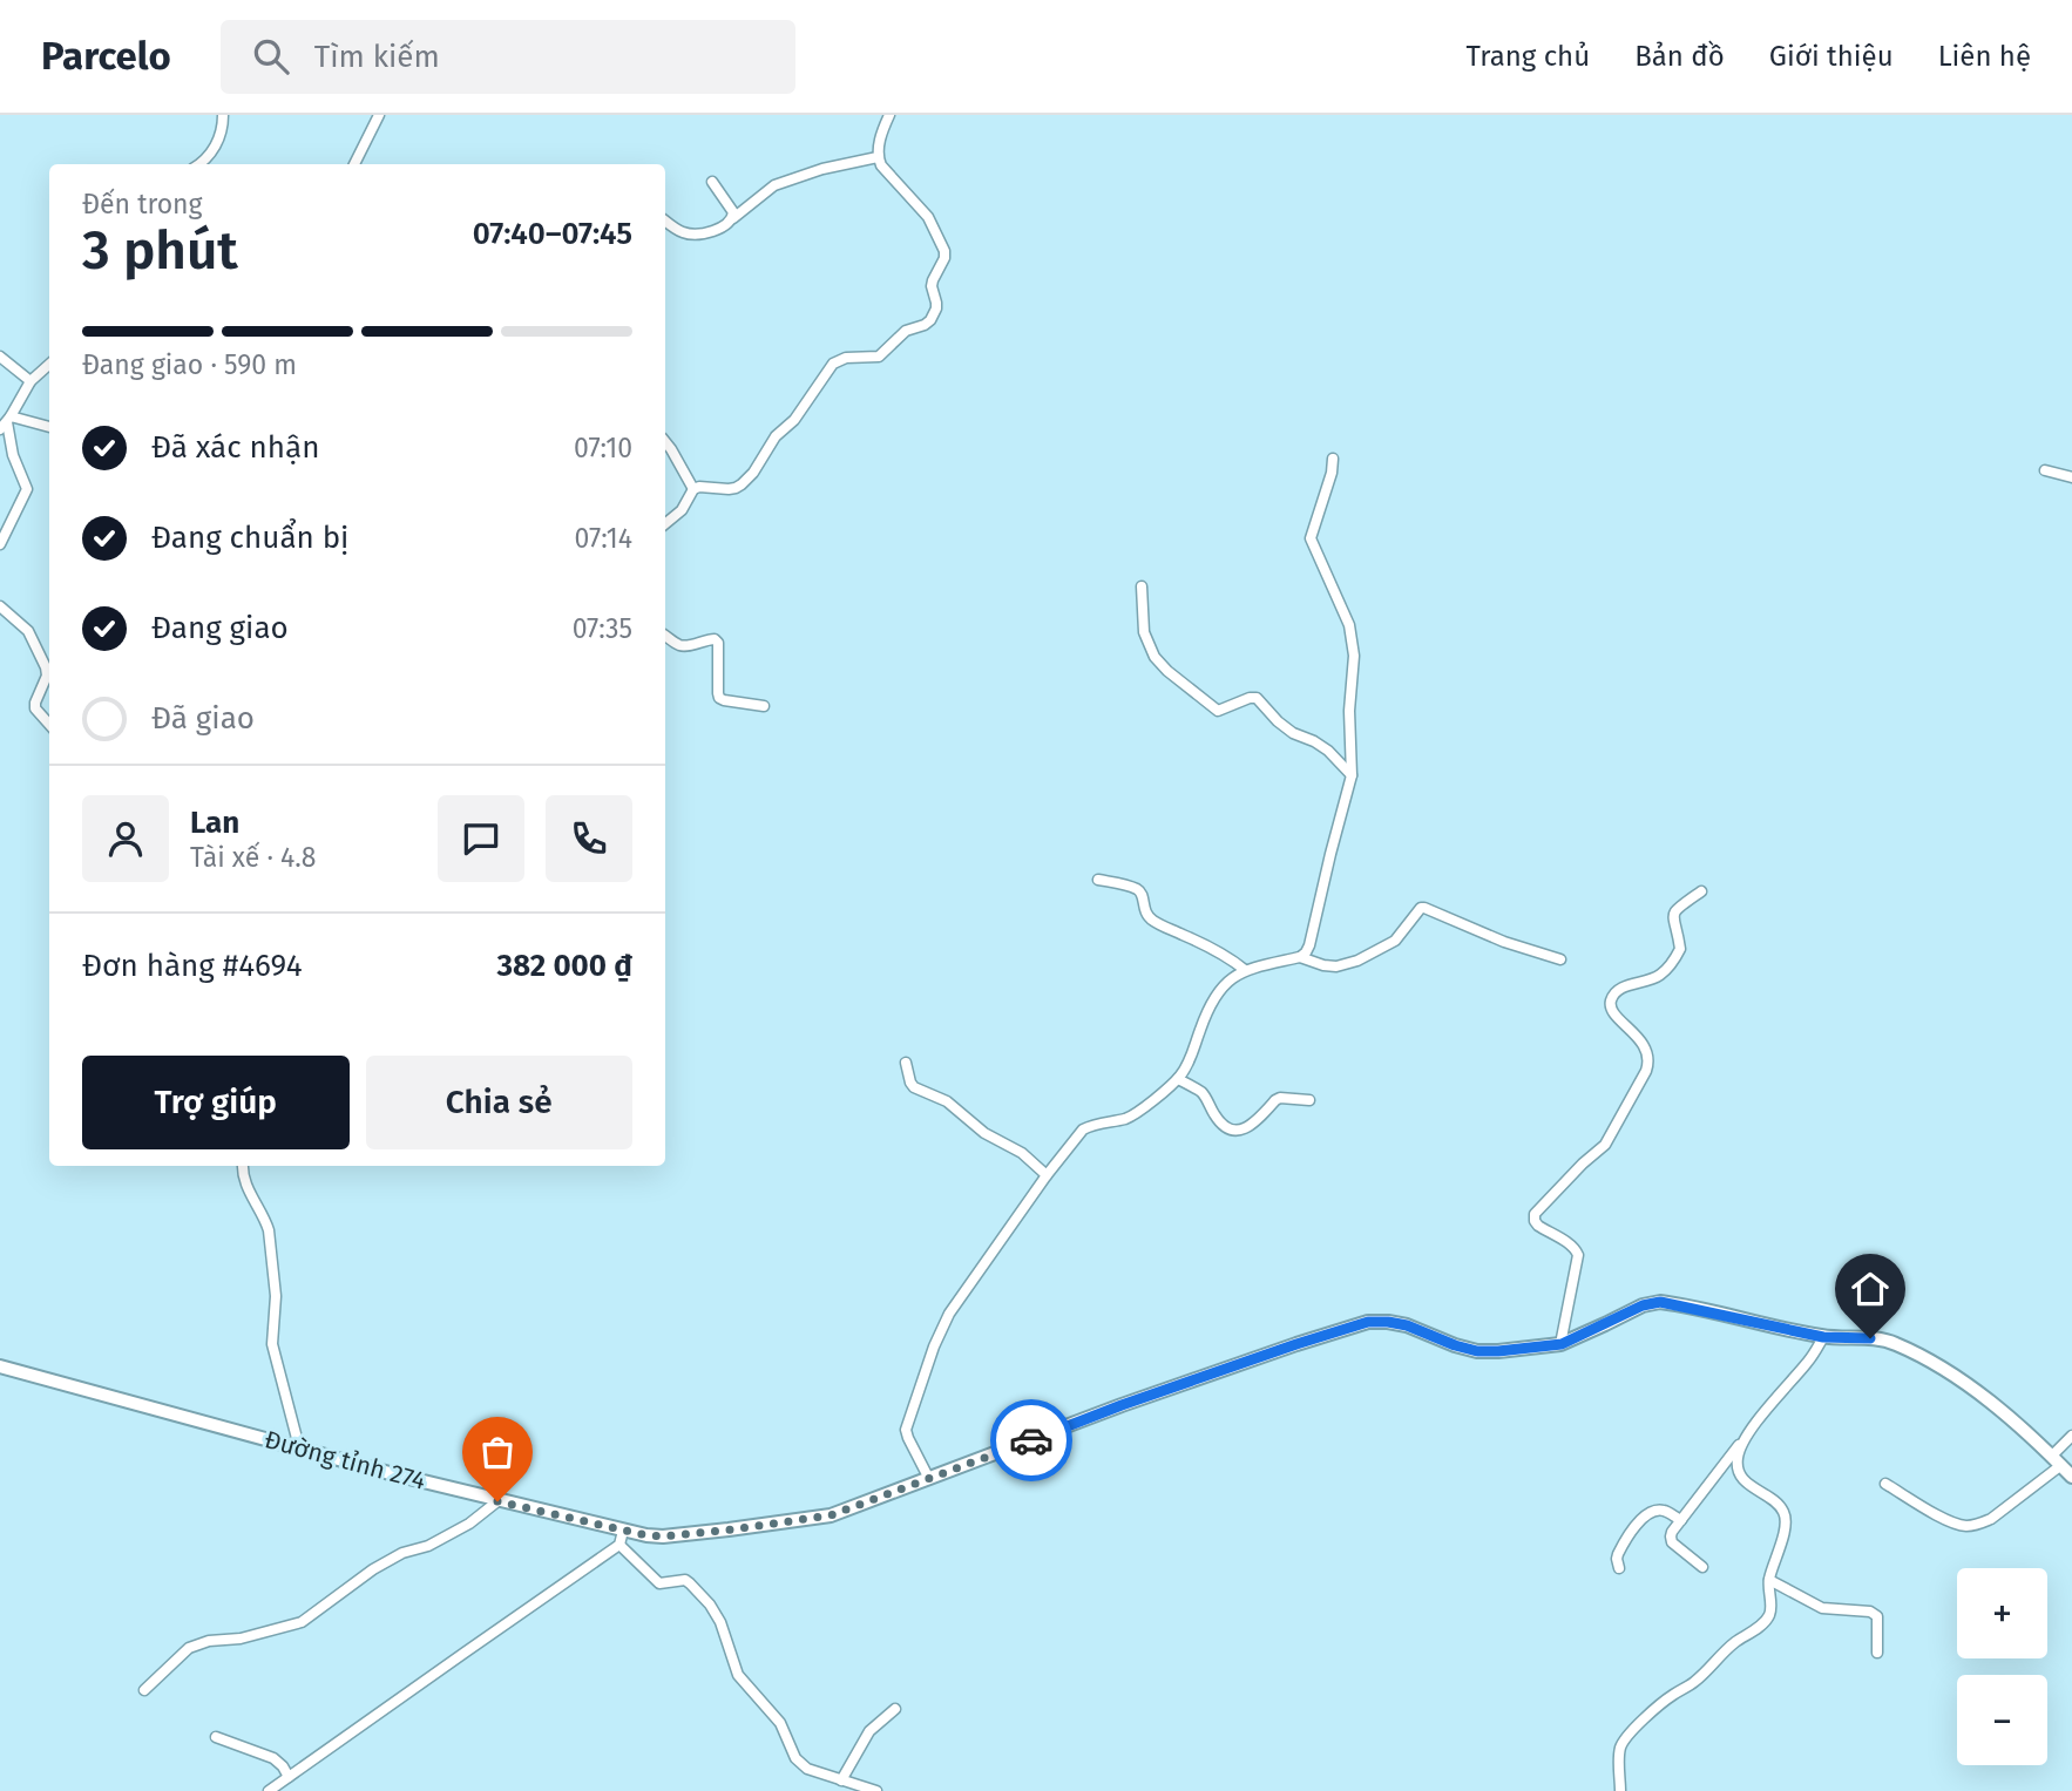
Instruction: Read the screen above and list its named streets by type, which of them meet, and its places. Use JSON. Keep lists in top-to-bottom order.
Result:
{
  "streets": {
    "main road": ["Đường tỉnh 274"]
  },
  "page": {
    "header": "Parcelo",
    "search": "Tìm kiếm",
    "nav": [
      "Trang chủ",
      "Bản đồ",
      "Giới thiệu",
      "Liên hệ"
    ],
    "heading": ["3 phút", "Đến trong", "07:40–07:45"],
    "panel": [
      "Lan",
      "Tài xế · 4.8",
      "Đơn hàng #4694",
      "382 000 ₫"
    ],
    "bar": "Đang giao · 590 m",
    "list": [
      ["Đã xác nhận", "07:10"],
      ["Đang chuẩn bị", "07:14"],
      ["Đang giao", "07:35"],
      "Đã giao"
    ],
    "buttons": ["Trợ giúp", "Chia sẻ"],
    "map_buttons": ["+", "−"]
  }
}
